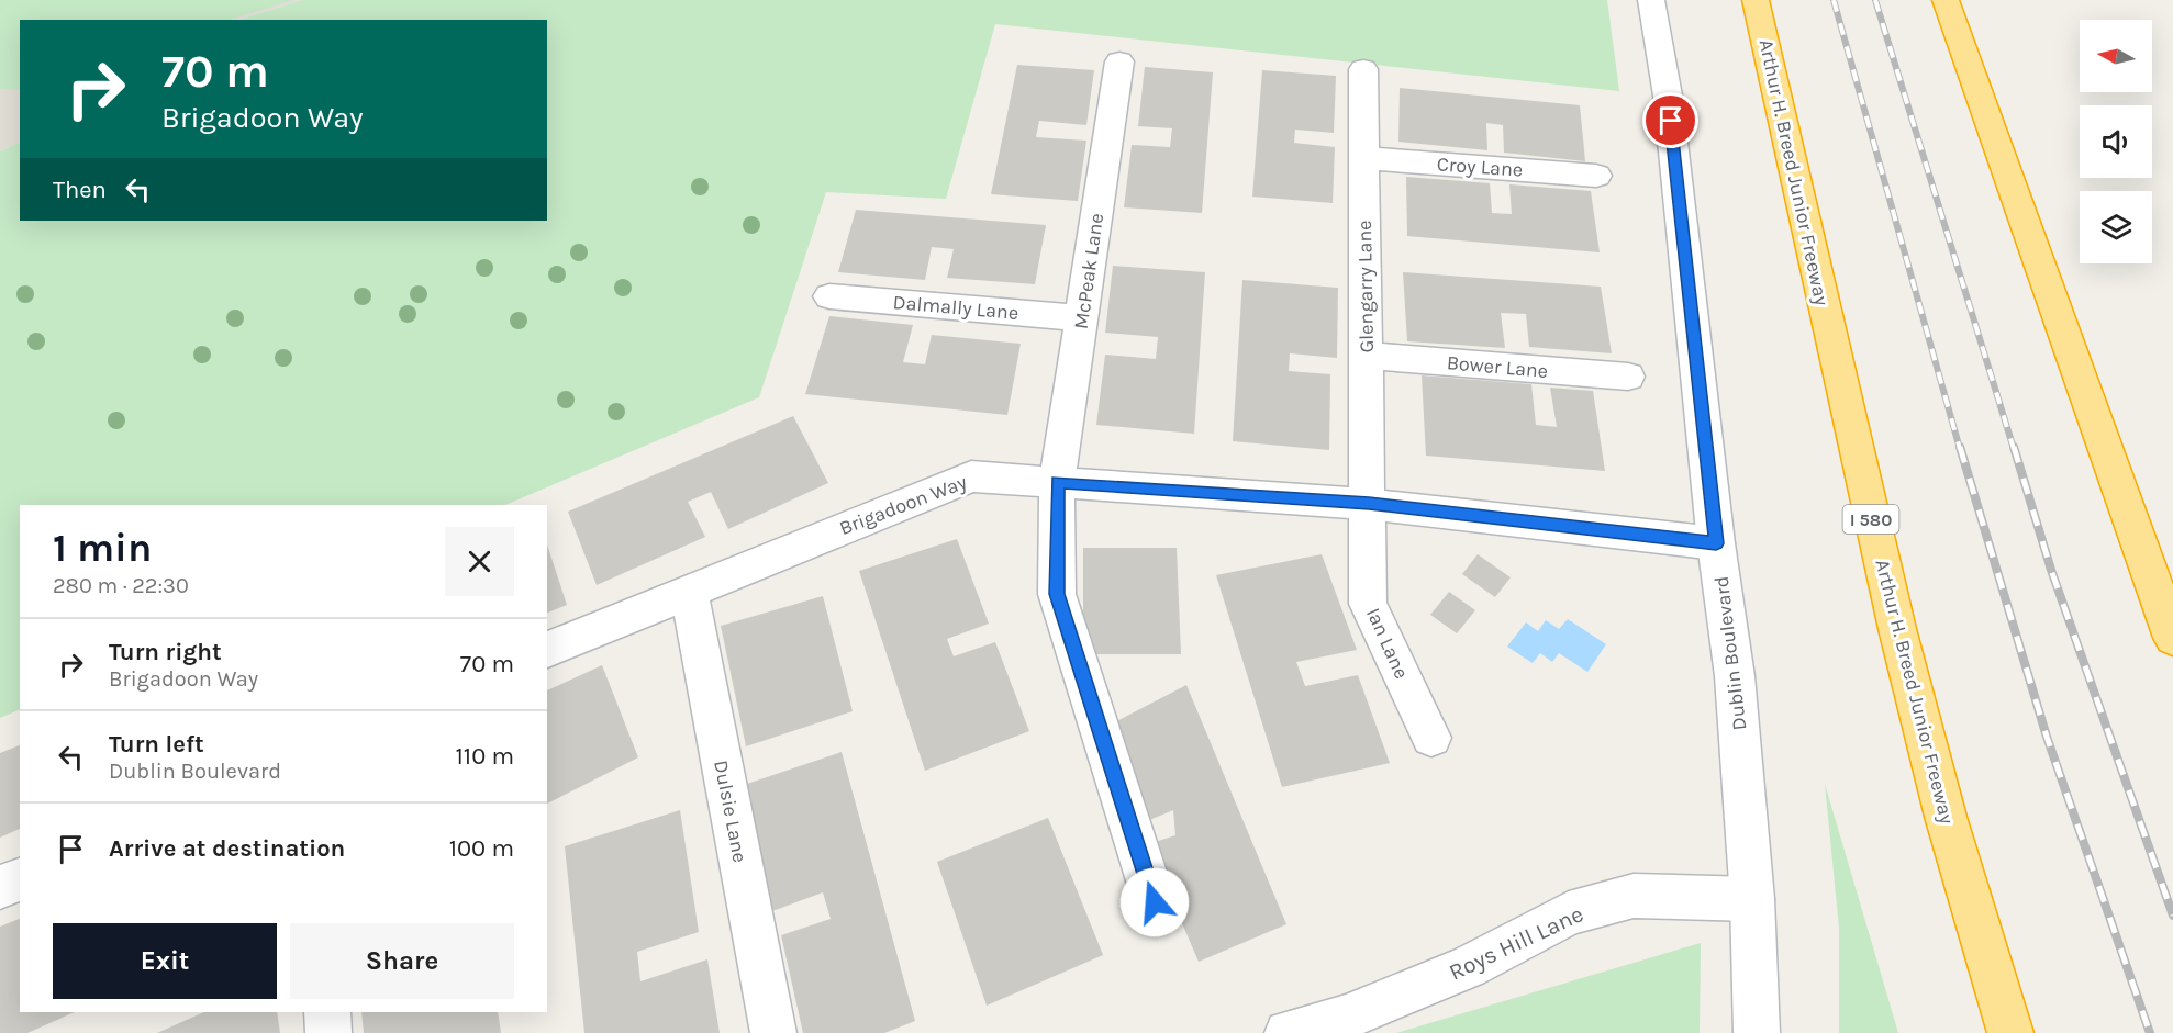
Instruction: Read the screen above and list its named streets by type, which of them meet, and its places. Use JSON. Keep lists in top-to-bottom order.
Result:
{
  "streets": {
    "highway": ["Arthur H. Breed Junior Freeway", "I 580"],
    "street": [
      "Croy Lane",
      "McPeak Lane",
      "Glengarry Lane",
      "Dalmally Lane",
      "Bower Lane",
      "Brigadoon Way",
      "Ian Lane",
      "Dublin Boulevard",
      "Dulsie Lane",
      "Roys Hill Lane"
    ]
  },
  "crossings": [
    ["Croy Lane", "Glengarry Lane"],
    ["McPeak Lane", "Dalmally Lane"],
    ["McPeak Lane", "Brigadoon Way"],
    ["Glengarry Lane", "Bower Lane"],
    ["Glengarry Lane", "Brigadoon Way"],
    ["Glengarry Lane", "Ian Lane"],
    ["Brigadoon Way", "Ian Lane"],
    ["Brigadoon Way", "Dublin Boulevard"],
    ["Brigadoon Way", "Dulsie Lane"],
    ["Dublin Boulevard", "Roys Hill Lane"]
  ],
  "north": "left",
  "page": {
    "turn": ["70 m", "Brigadoon Way"],
    "then": "Then",
    "heading": ["1 min", "280 m · 22:30"],
    "list": [
      {
        "name": "Turn right",
        "note": "Brigadoon Way",
        "value": "70 m"
      },
      {
        "name": "Turn left",
        "note": "Dublin Boulevard",
        "value": "110 m"
      },
      {
        "name": "Arrive at destination",
        "value": "100 m"
      }
    ],
    "buttons": ["Exit", "Share"]
  }
}
